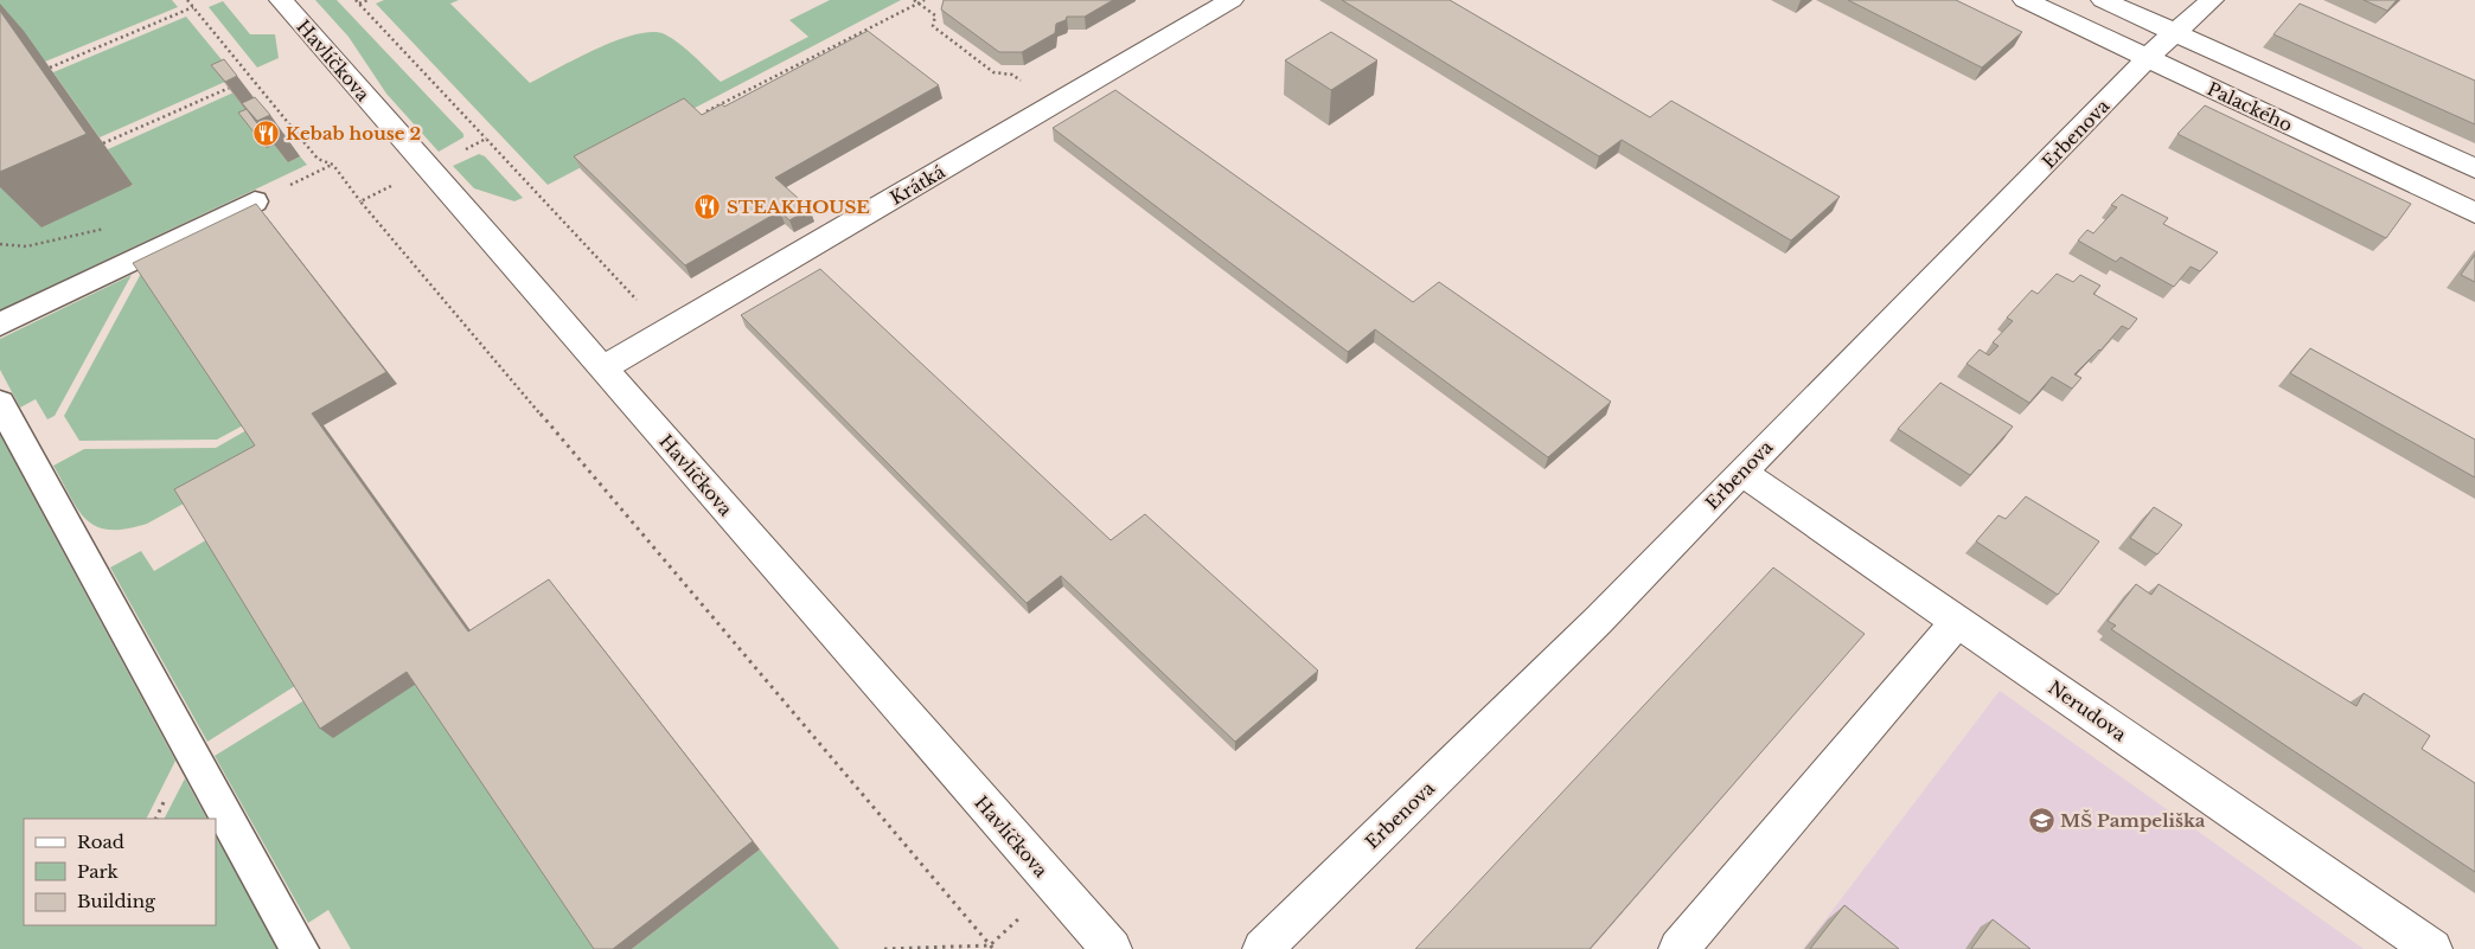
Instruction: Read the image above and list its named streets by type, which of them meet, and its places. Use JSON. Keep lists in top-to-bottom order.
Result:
{
  "streets": {
    "street": [
      "Havlíčkova",
      "Palackého",
      "Erbenova",
      "Krátká",
      "Nerudova"
    ]
  },
  "crossings": [
    ["Havlíčkova", "Krátká"],
    ["Palackého", "Erbenova"],
    ["Erbenova", "Nerudova"]
  ],
  "places": {
    "restaurant": ["Kebab house 2", "STEAKHOUSE"],
    "school or university": ["MŠ Pampeliška"]
  },
  "legend": ["Road", "Park", "Building"]
}
